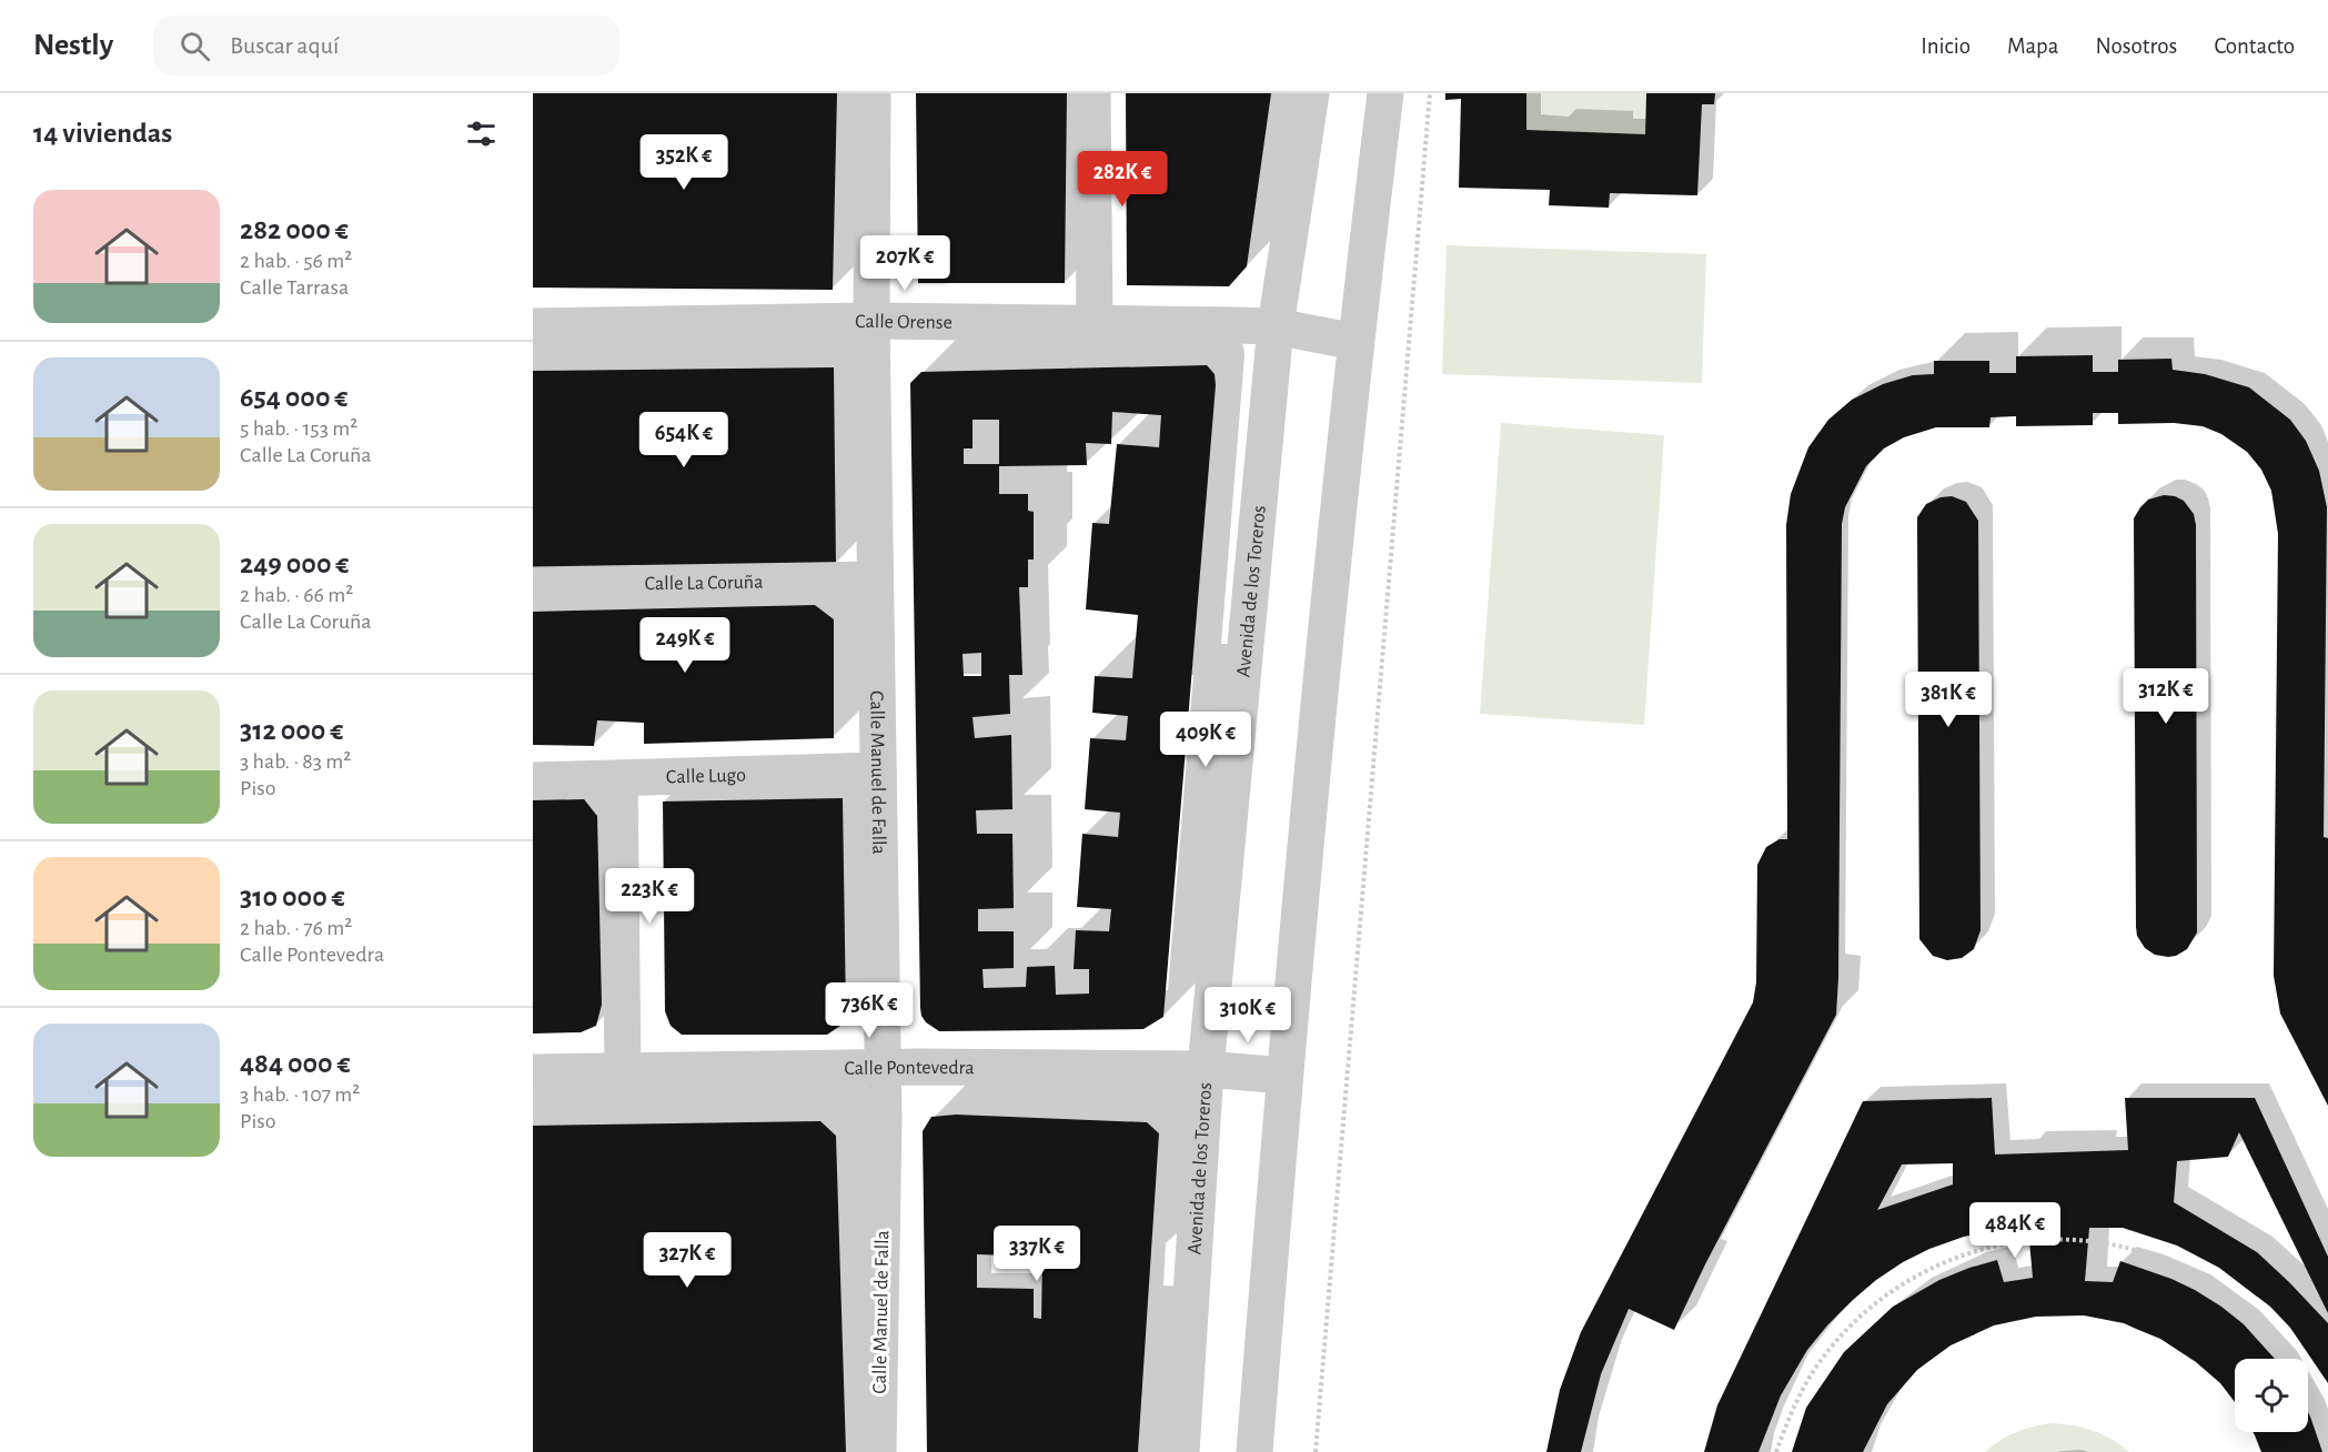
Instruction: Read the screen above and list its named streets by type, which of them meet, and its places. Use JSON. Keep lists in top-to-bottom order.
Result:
{
  "streets": {
    "street": [
      "Calle Orense",
      "Calle La Coruña",
      "Avenida de los Toreros",
      "Calle Manuel de Falla",
      "Calle Lugo",
      "Calle Pontevedra"
    ]
  },
  "crossings": [
    ["Calle Orense", "Avenida de los Toreros"],
    ["Calle Orense", "Calle Manuel de Falla"],
    ["Calle La Coruña", "Calle Manuel de Falla"],
    ["Avenida de los Toreros", "Calle Pontevedra"],
    ["Calle Manuel de Falla", "Calle Lugo"],
    ["Calle Manuel de Falla", "Calle Pontevedra"]
  ],
  "page": {
    "header": "Nestly",
    "search": "Buscar aquí",
    "nav": [
      "Inicio",
      "Mapa",
      "Nosotros",
      "Contacto"
    ],
    "heading": "14 viviendas",
    "price": [
      "352K €",
      "282K €",
      "207K €",
      "654K €",
      "249K €",
      "312K €",
      "381K €",
      "409K €",
      "223K €",
      "736K €",
      "310K €",
      "484K €",
      "337K €",
      "327K €"
    ],
    "list": [
      {
        "name": "282 000 €",
        "note": "2 hab. · 56 m² · Calle Tarrasa"
      },
      {
        "name": "654 000 €",
        "note": "5 hab. · 153 m² · Calle La Coruña"
      },
      {
        "name": "249 000 €",
        "note": "2 hab. · 66 m² · Calle La Coruña"
      },
      {
        "name": "312 000 €",
        "note": "3 hab. · 83 m² · Piso"
      },
      {
        "name": "310 000 €",
        "note": "2 hab. · 76 m² · Calle Pontevedra"
      },
      {
        "name": "484 000 €",
        "note": "3 hab. · 107 m² · Piso"
      }
    ]
  }
}
